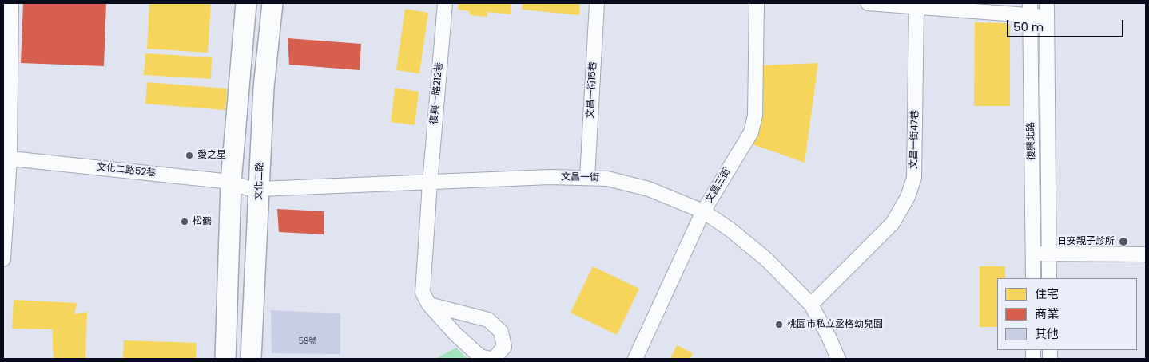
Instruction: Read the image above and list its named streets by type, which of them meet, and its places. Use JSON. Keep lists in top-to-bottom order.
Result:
{
  "streets": {
    "street": [
      "文昌一街15巷",
      "復興一路212巷",
      "文昌一街47巷",
      "復興北路",
      "文化二路52巷",
      "文昌一街",
      "文化二路",
      "文昌三街"
    ]
  },
  "crossings": [
    ["文昌一街15巷", "文昌一街"],
    ["復興一路212巷", "文昌一街"],
    ["文昌一街47巷", "文昌一街"],
    ["文化二路52巷", "文昌一街"],
    ["文化二路52巷", "文化二路"],
    ["文昌一街", "文化二路"],
    ["文昌一街", "文昌三街"]
  ],
  "places": [
    "愛之星",
    "松鶴",
    "日安親子診所",
    "桃園市私立丞格幼兒園"
  ],
  "house_numbers": ["59號"],
  "legend": ["住宅", "商業", "其他"],
  "scale_bar": "50 m"
}
